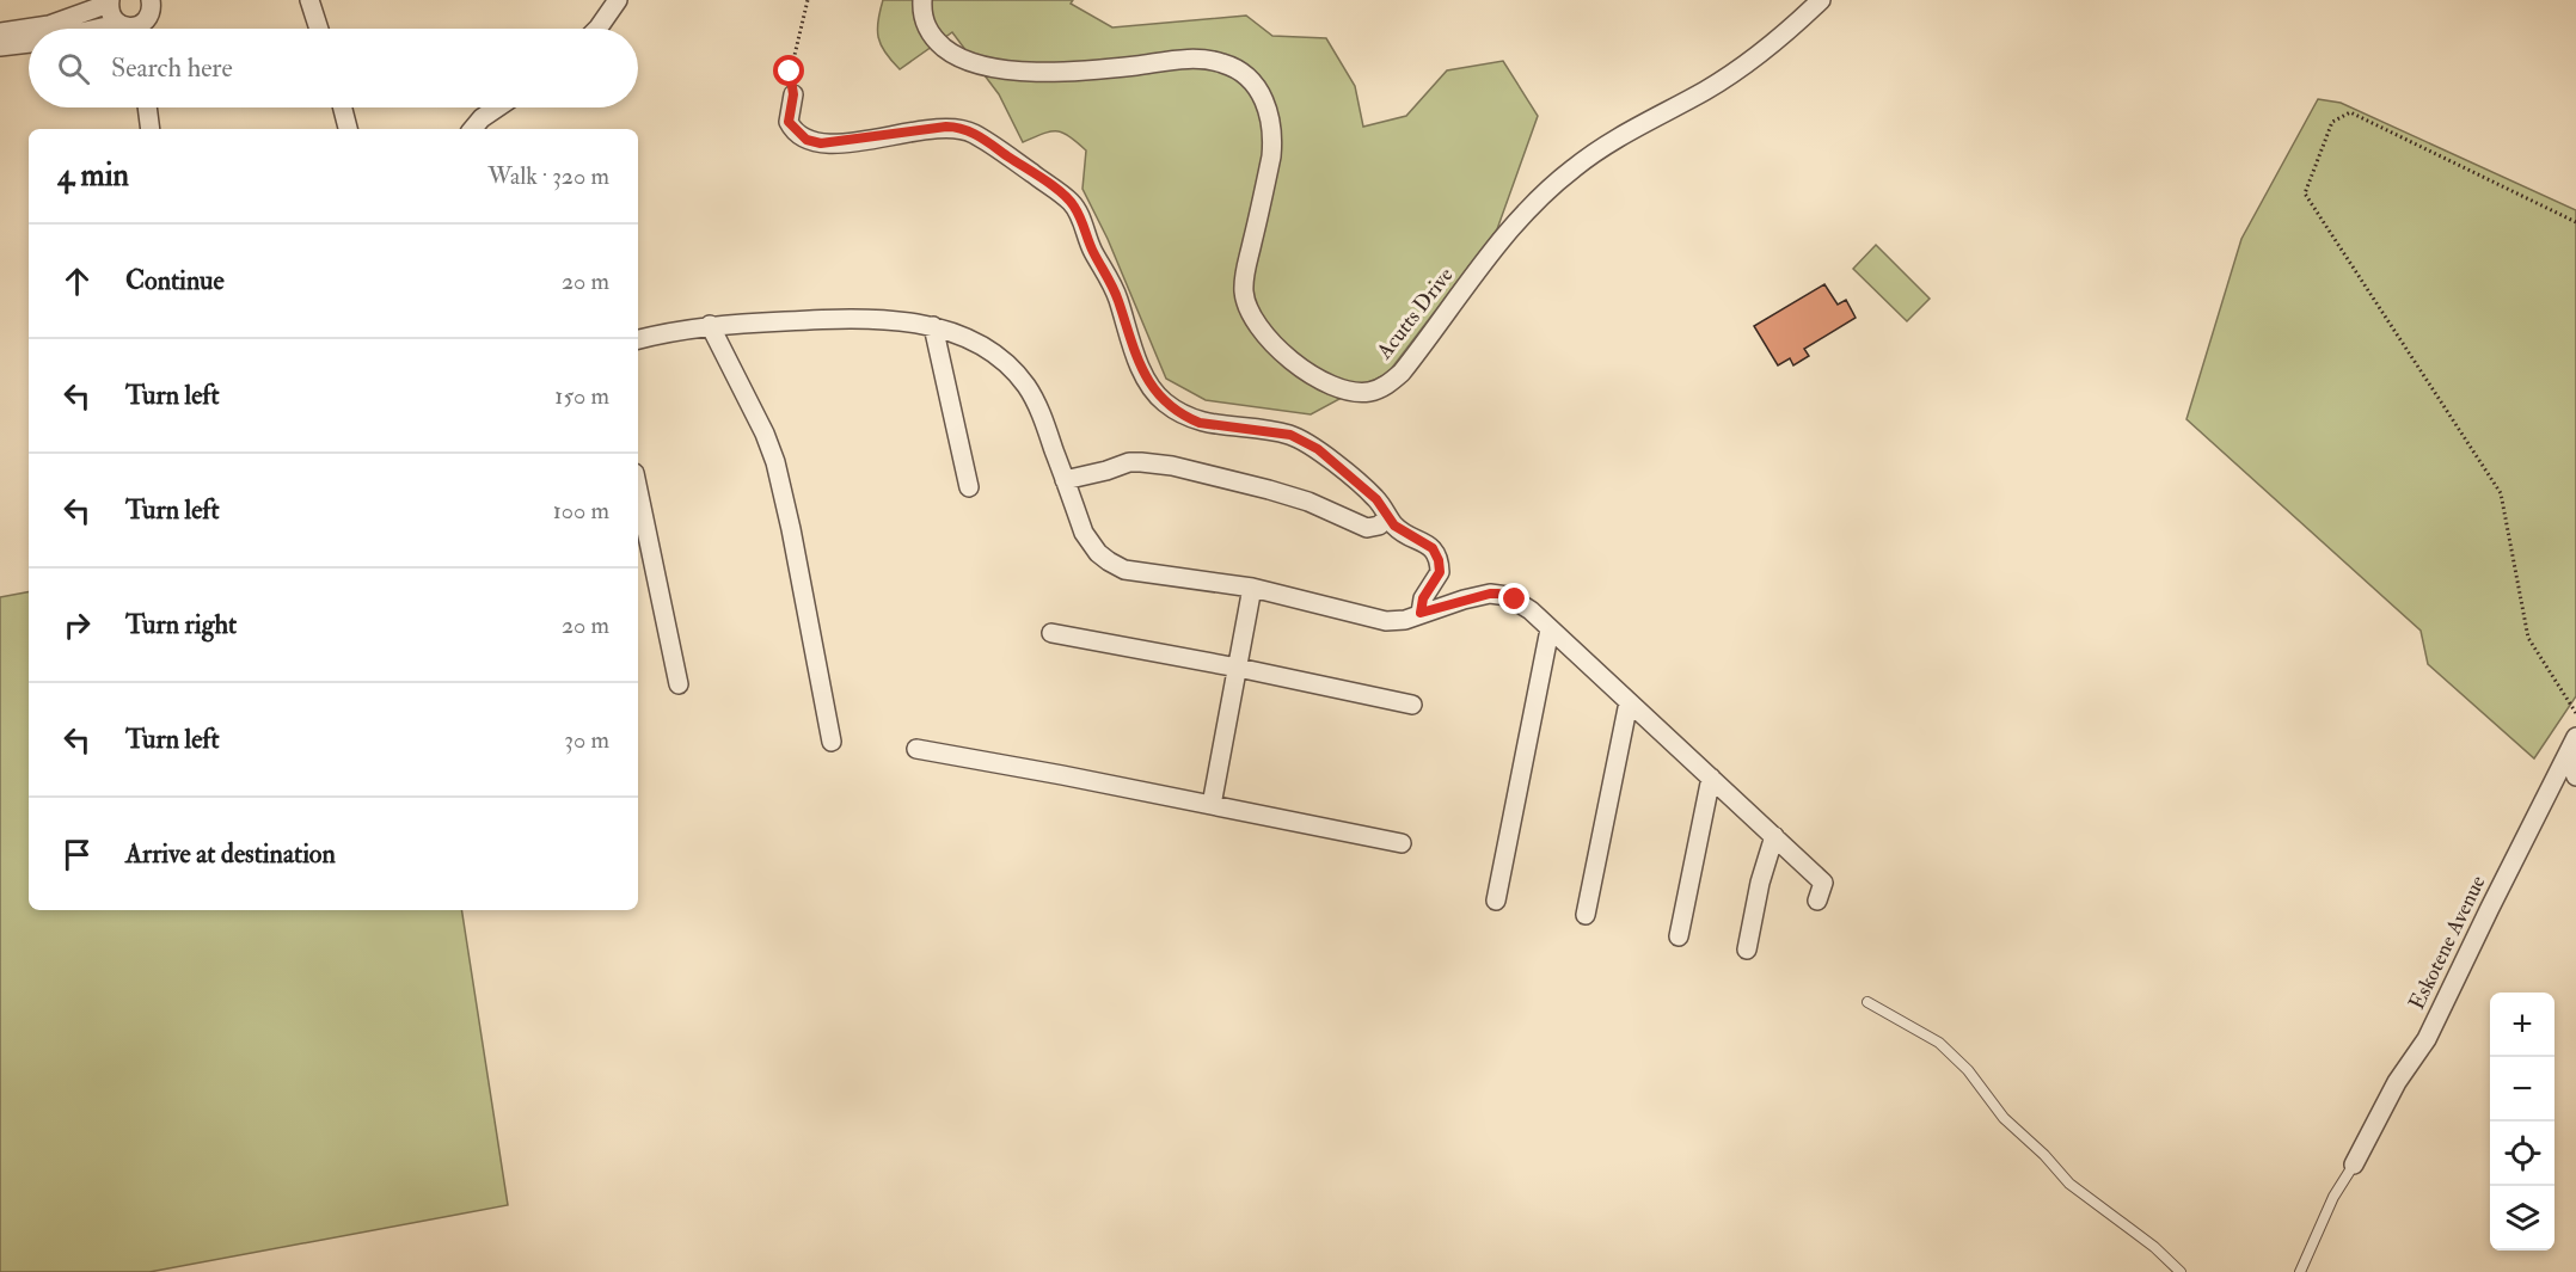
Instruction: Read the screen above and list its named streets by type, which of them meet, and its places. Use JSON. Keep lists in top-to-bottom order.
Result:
{
  "streets": {
    "street": ["Acutts Drive", "Eskotene Avenue"]
  },
  "page": {
    "search": "Search here",
    "heading": ["4 min", "Walk · 320 m"],
    "list": [
      ["Continue", "20 m"],
      ["Turn left", "150 m"],
      ["Turn left", "100 m"],
      ["Turn right", "20 m"],
      ["Turn left", "30 m"],
      "Arrive at destination"
    ],
    "map_buttons": ["+", "−"]
  }
}
